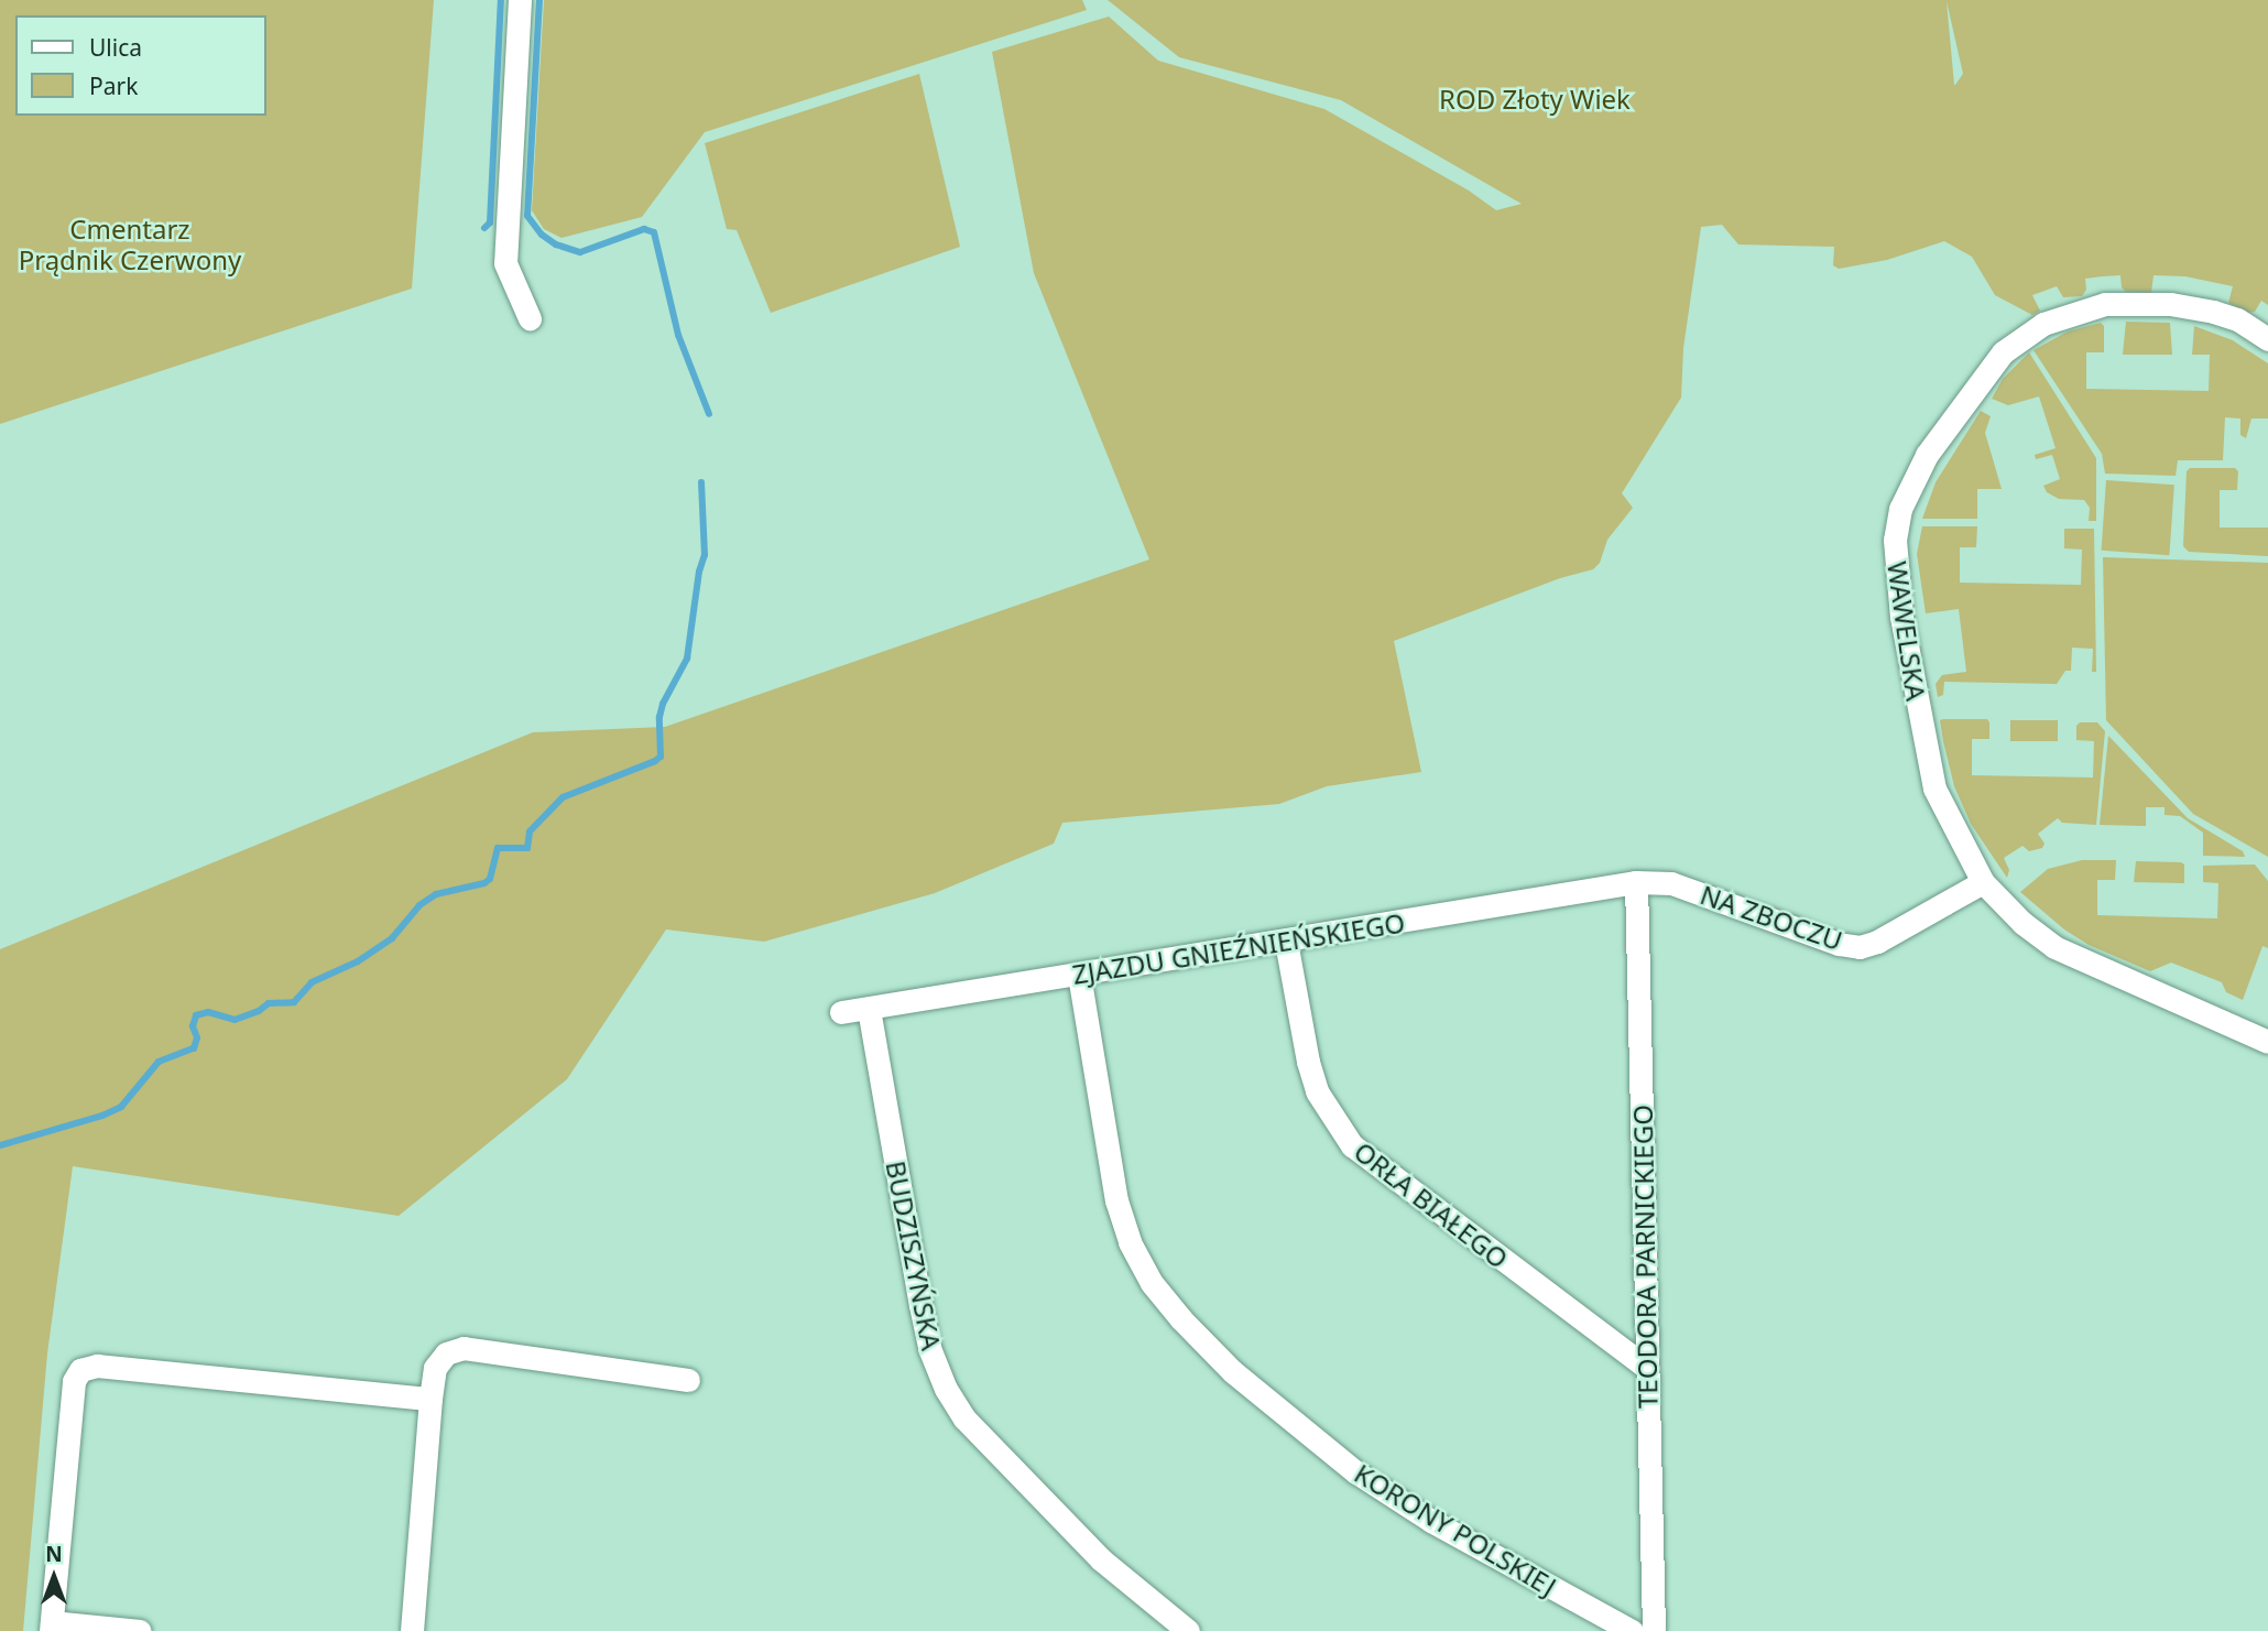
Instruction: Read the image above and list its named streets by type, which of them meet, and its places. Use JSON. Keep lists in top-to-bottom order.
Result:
{
  "streets": {
    "street": [
      "WAWELSKA",
      "NA ZBOCZU",
      "ZJAZDU GNIEŹNIEŃSKIEGO",
      "ORŁA BIAŁEGO",
      "BUDZISZYŃSKA",
      "TEODORA PARNICKIEGO",
      "KORONY POLSKIEJ"
    ]
  },
  "crossings": [
    ["WAWELSKA", "NA ZBOCZU"],
    ["NA ZBOCZU", "ZJAZDU GNIEŹNIEŃSKIEGO"],
    ["NA ZBOCZU", "TEODORA PARNICKIEGO"],
    ["ZJAZDU GNIEŹNIEŃSKIEGO", "ORŁA BIAŁEGO"],
    ["ZJAZDU GNIEŹNIEŃSKIEGO", "BUDZISZYŃSKA"],
    ["ZJAZDU GNIEŹNIEŃSKIEGO", "TEODORA PARNICKIEGO"],
    ["ZJAZDU GNIEŹNIEŃSKIEGO", "KORONY POLSKIEJ"],
    ["ORŁA BIAŁEGO", "TEODORA PARNICKIEGO"]
  ],
  "parks": ["ROD Złoty Wiek", "Cmentarz Prądnik Czerwony"],
  "legend": ["Ulica", "Park"],
  "north": "top"
}
